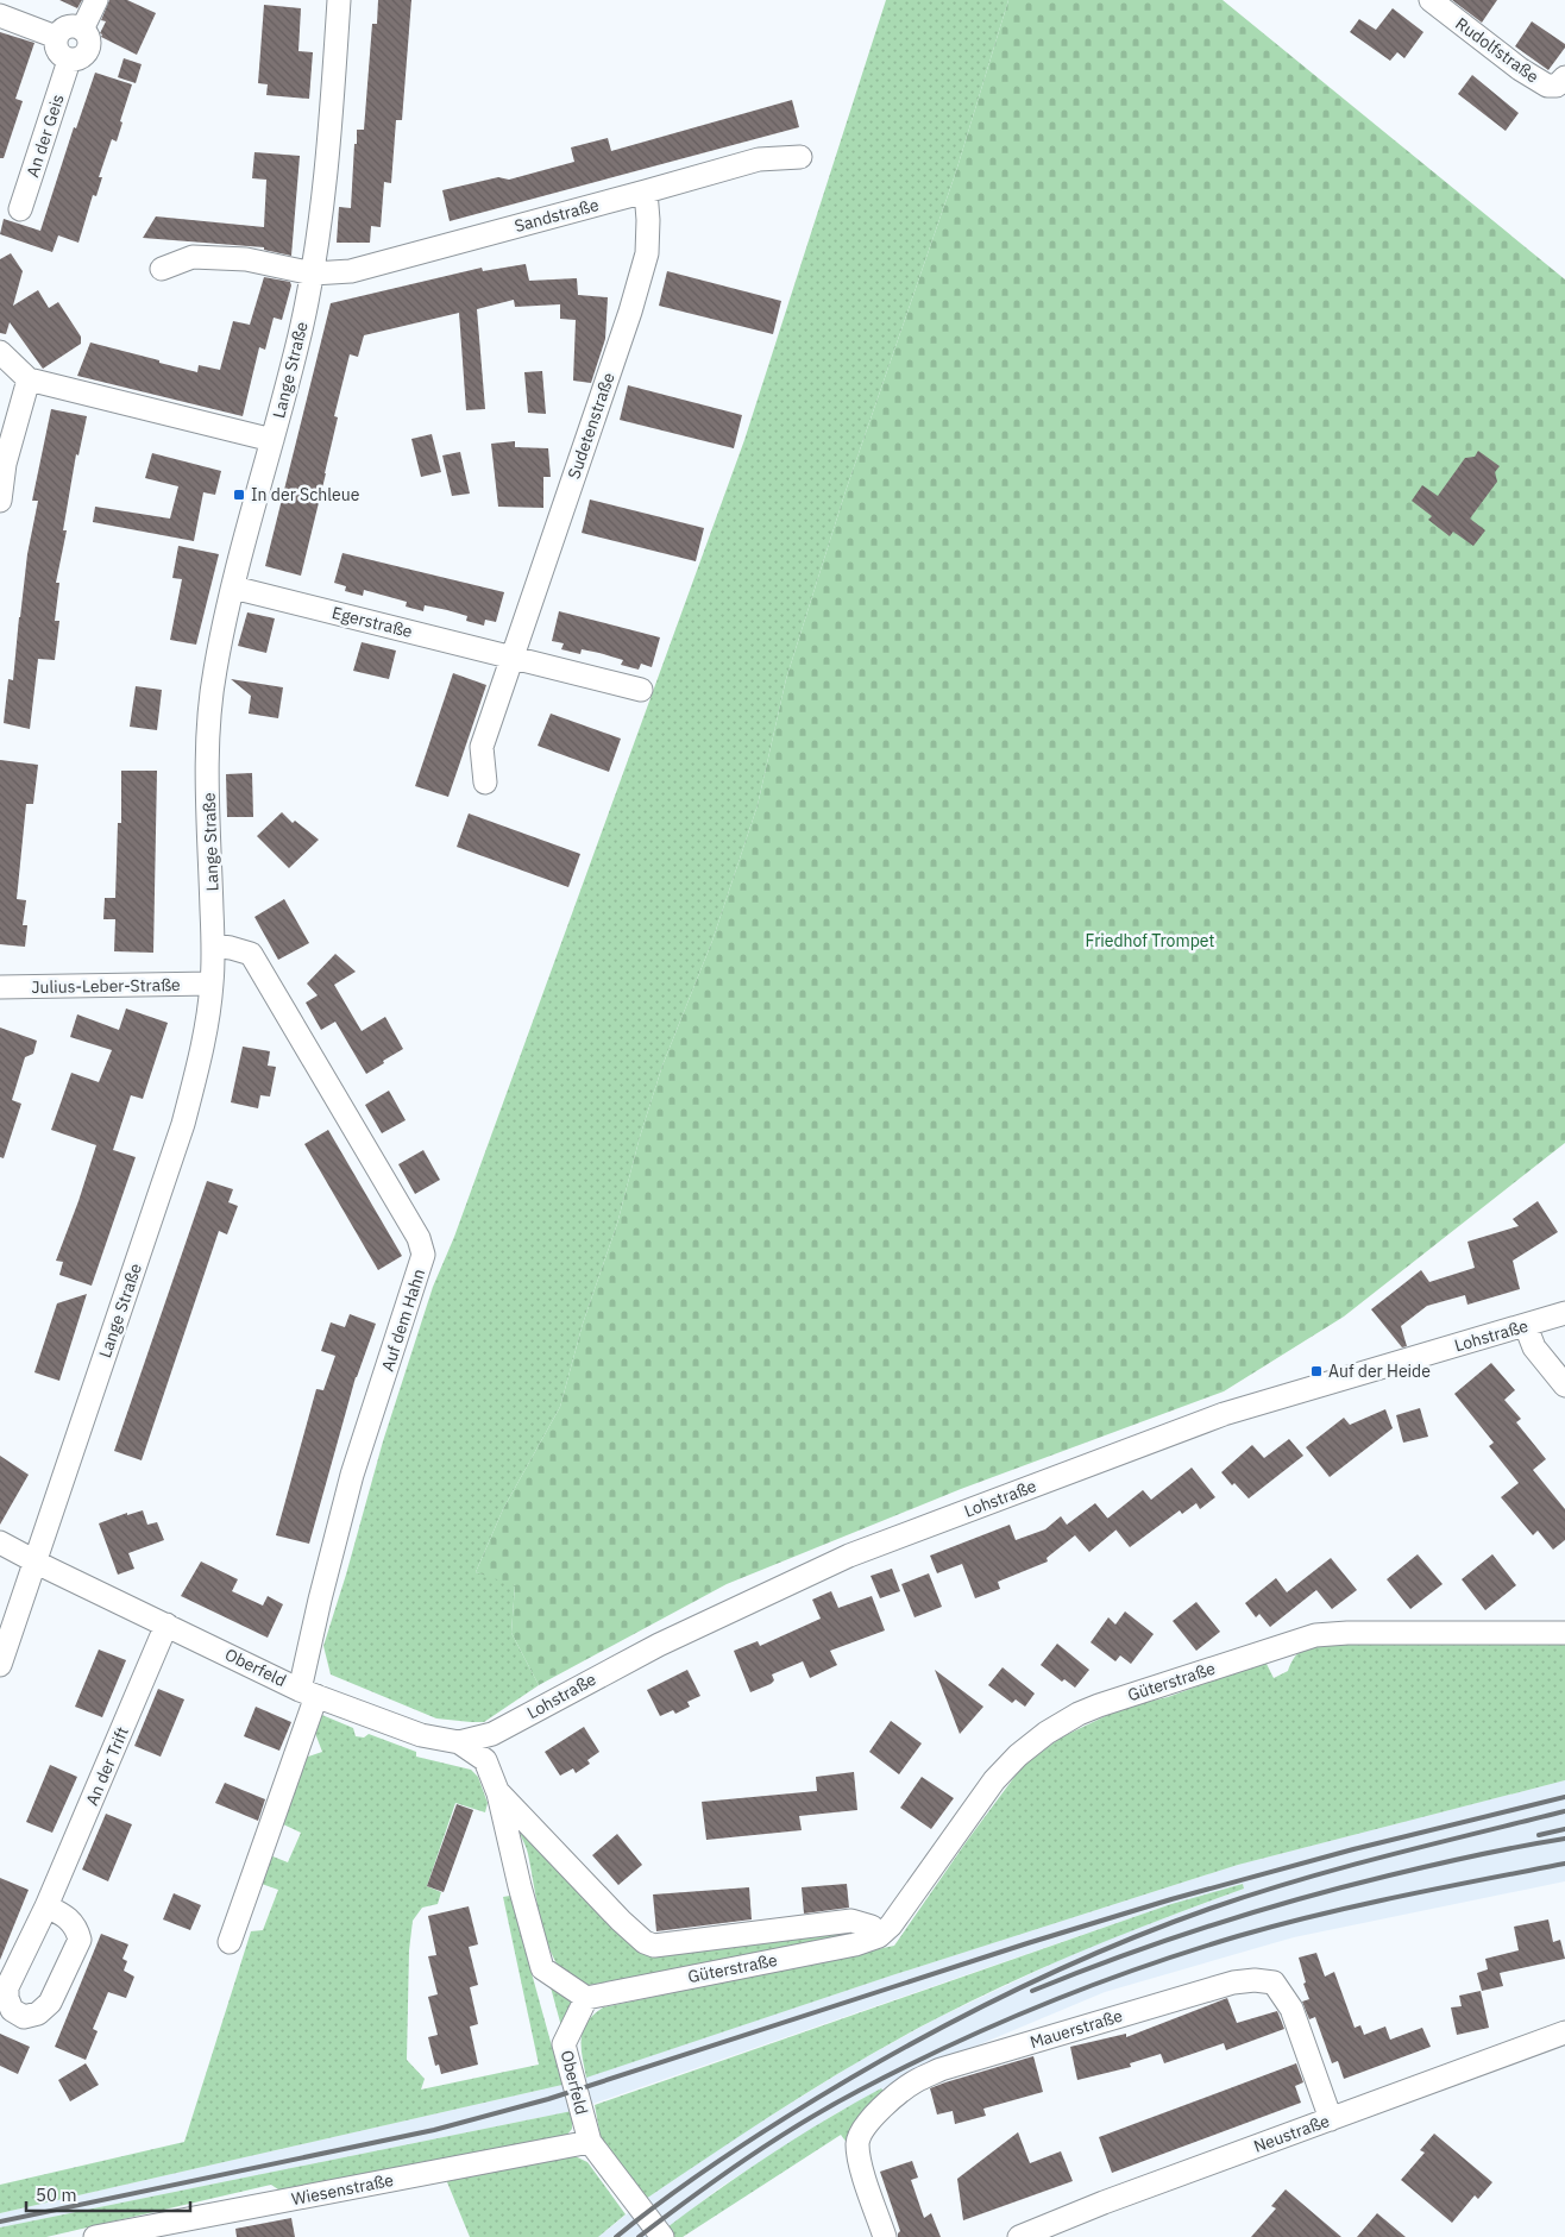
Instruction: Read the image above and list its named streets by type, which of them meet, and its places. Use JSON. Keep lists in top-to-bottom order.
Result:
{
  "streets": {
    "street": [
      "Rudolfstraße",
      "An der Geis",
      "Sandstraße",
      "Lange Straße",
      "Sudetenstraße",
      "Egerstraße",
      "Julius-Leber-Straße",
      "Auf dem Hahn",
      "Lohstraße",
      "Oberfeld",
      "Güterstraße",
      "An der Trift",
      "Mauerstraße",
      "Neustraße",
      "Wiesenstraße"
    ]
  },
  "crossings": [
    ["Sandstraße", "Lange Straße"],
    ["Sandstraße", "Sudetenstraße"],
    ["Lange Straße", "Egerstraße"],
    ["Lange Straße", "Julius-Leber-Straße"],
    ["Lange Straße", "Auf dem Hahn"],
    ["Lange Straße", "Oberfeld"],
    ["Sudetenstraße", "Egerstraße"],
    ["Auf dem Hahn", "Oberfeld"],
    ["Lohstraße", "Oberfeld"],
    ["Oberfeld", "Güterstraße"],
    ["Oberfeld", "An der Trift"],
    ["Oberfeld", "Wiesenstraße"],
    ["Mauerstraße", "Neustraße"]
  ],
  "parks": ["Friedhof Trompet"],
  "places": {
    "transit": ["In der Schleue", "Auf der Heide"]
  },
  "scale_bar": "50 m"
}
